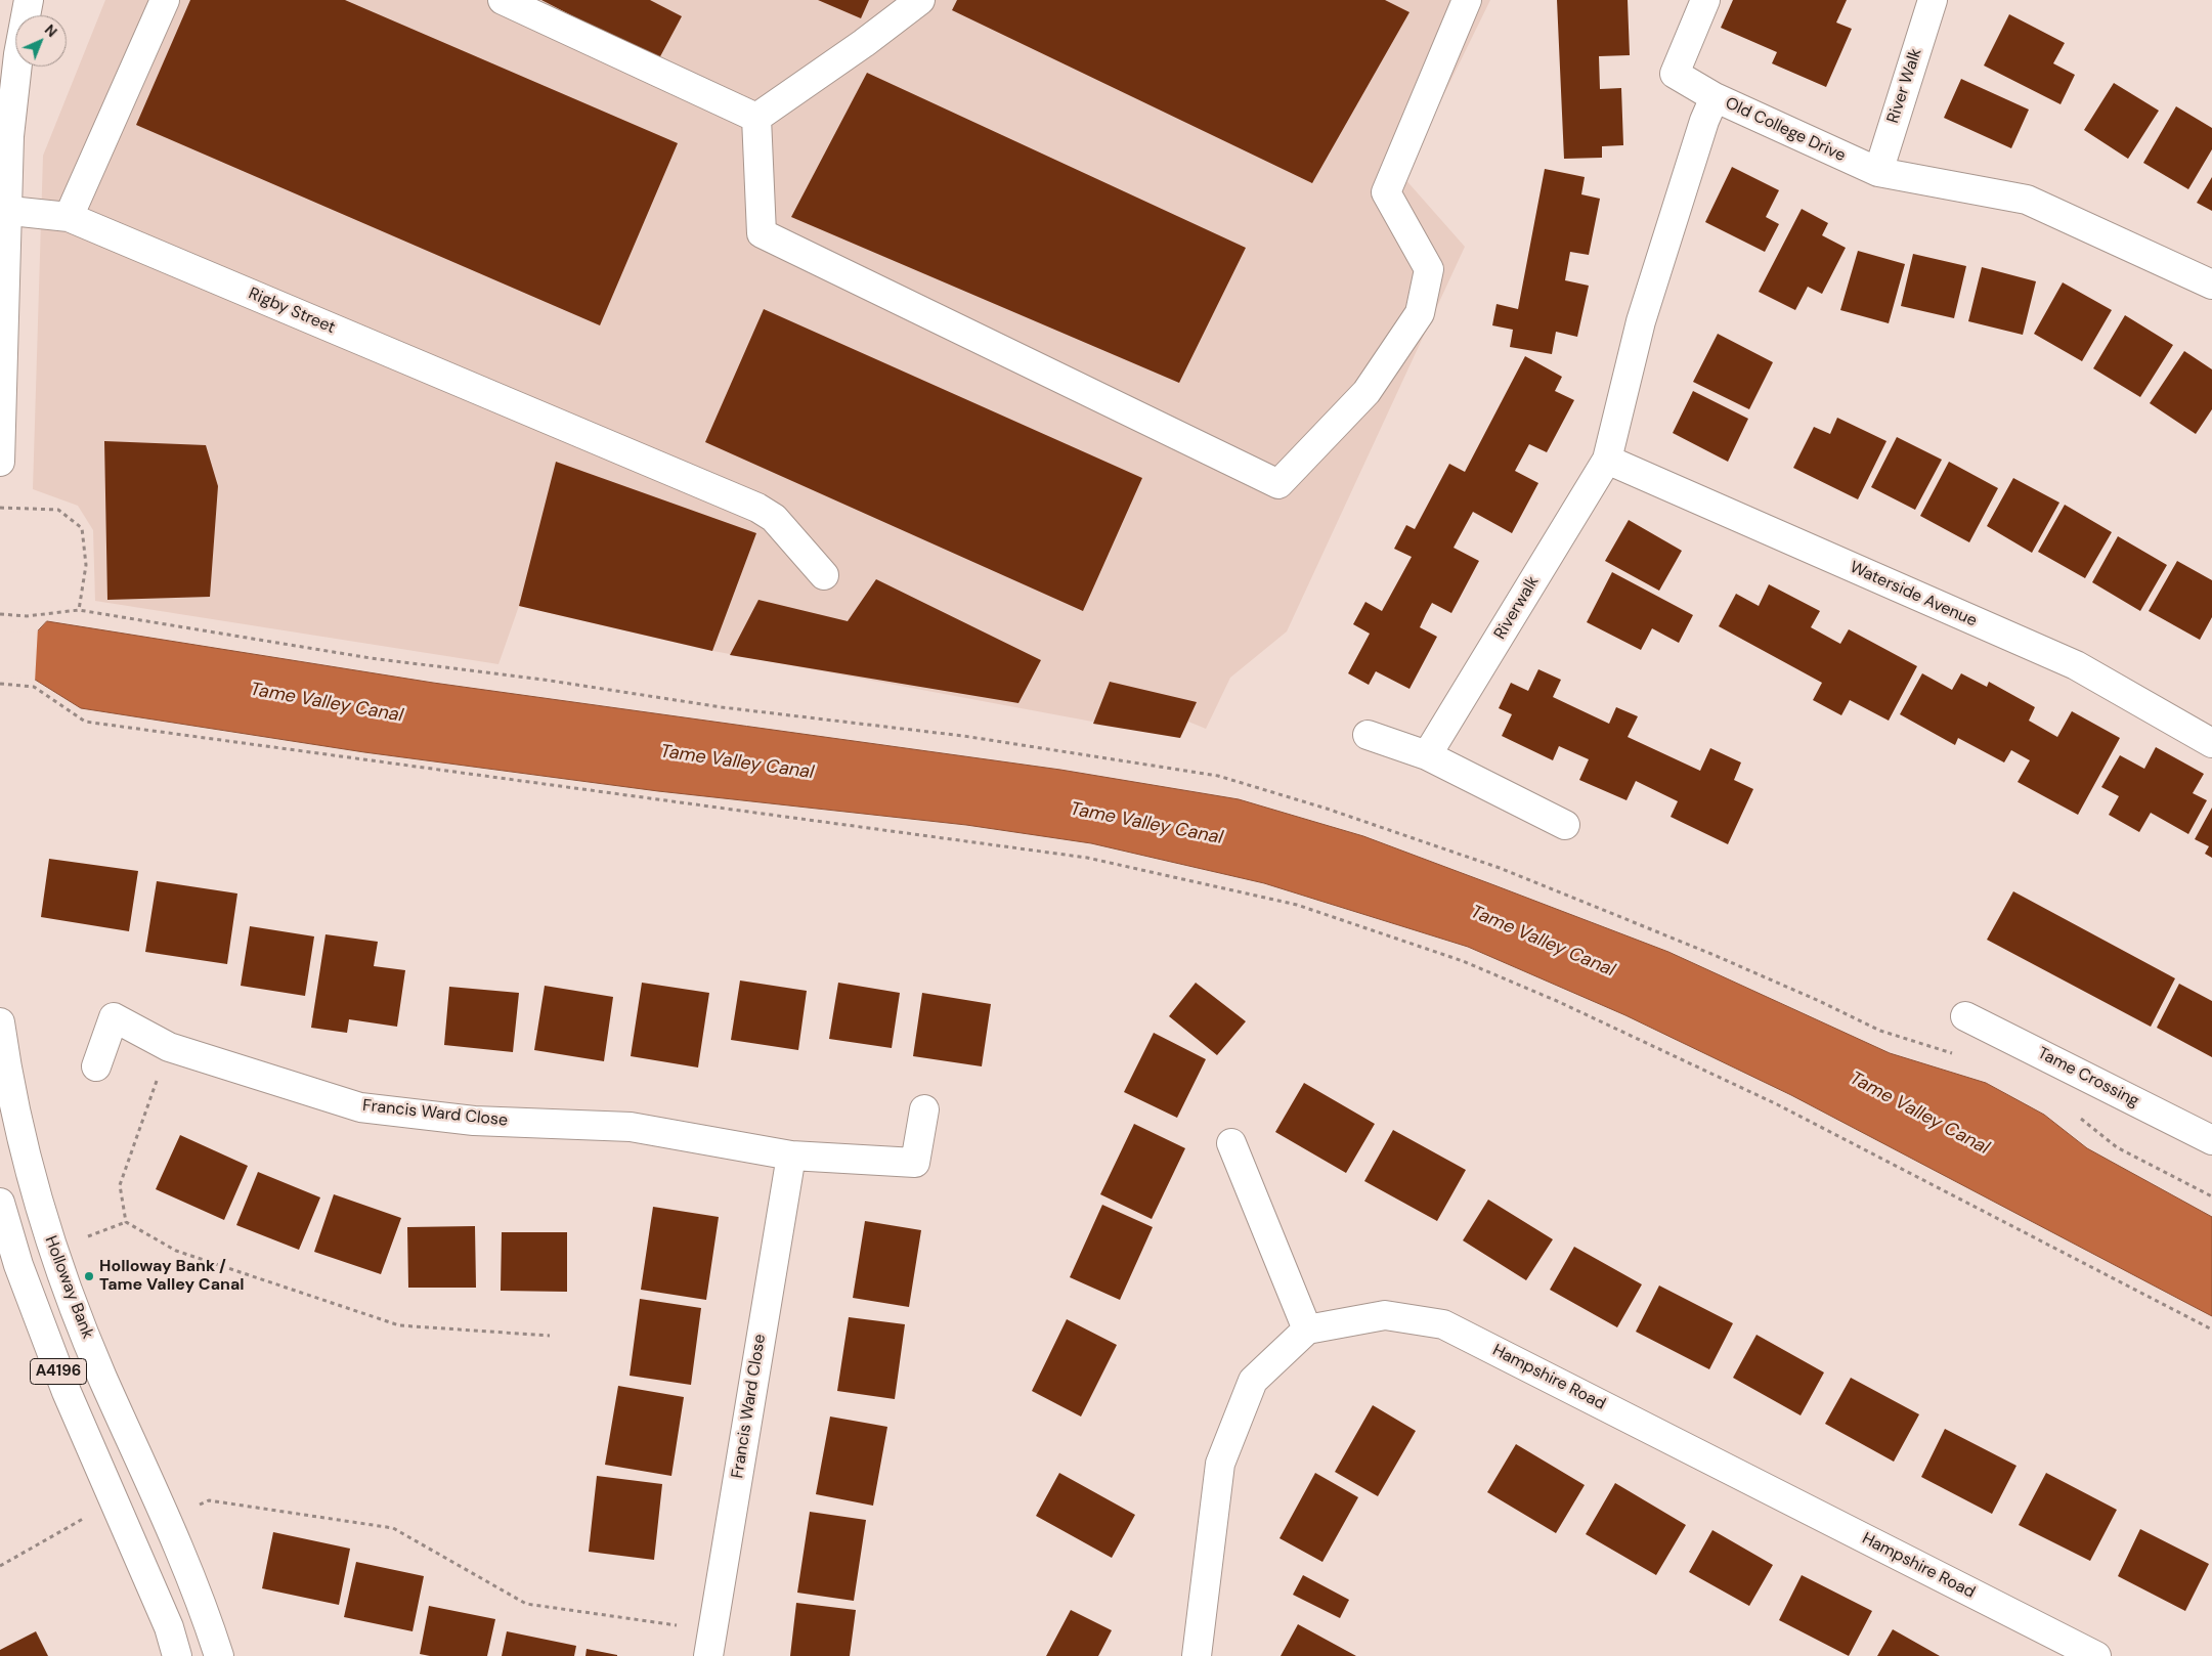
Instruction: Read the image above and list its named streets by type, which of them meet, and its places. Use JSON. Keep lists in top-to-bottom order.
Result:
{
  "streets": {
    "street": [
      "River Walk",
      "Old College Drive",
      "Rigby Street",
      "Waterside Avenue",
      "Riverwalk",
      "Tame Crossing",
      "Francis Ward Close",
      "Holloway Bank",
      "A4196",
      "Hampshire Road"
    ]
  },
  "crossings": [
    ["River Walk", "Old College Drive"],
    ["Old College Drive", "Waterside Avenue"],
    ["Old College Drive", "Riverwalk"],
    ["Waterside Avenue", "Riverwalk"]
  ],
  "water": ["Tame Valley Canal"],
  "places": ["Holloway Bank / Tame Valley Canal"],
  "north": "top right"
}
